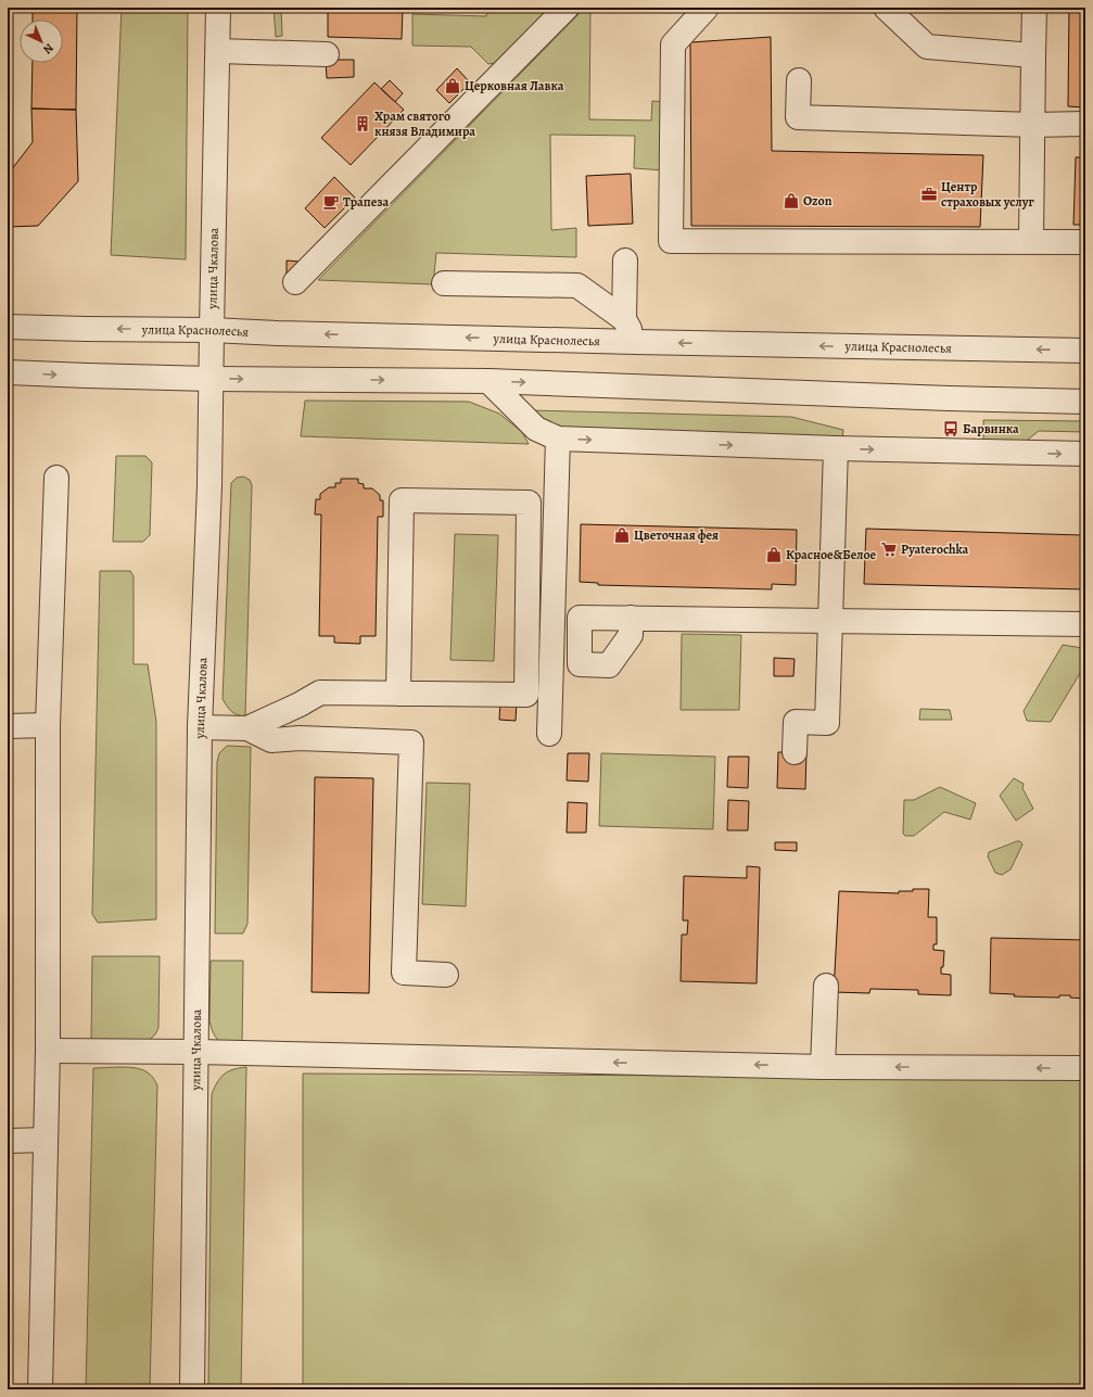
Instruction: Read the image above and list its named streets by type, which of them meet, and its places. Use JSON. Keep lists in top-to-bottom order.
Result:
{
  "streets": {
    "street": ["улица Чкалова", "улица Краснолесья"]
  },
  "crossings": [
    ["улица Чкалова", "улица Краснолесья"]
  ],
  "places": {
    "shop": [
      "Церковная Лавка",
      "Ozon",
      "Цветочная фея",
      "Красное&Белое"
    ],
    "building": ["Храм святого князя Владимира"],
    "office": ["Центр страховых услуг"],
    "cafe": ["Трапеза"],
    "bus stop": ["Барвинка"],
    "supermarket": ["Pyaterochka"]
  },
  "north": "bottom right"
}
